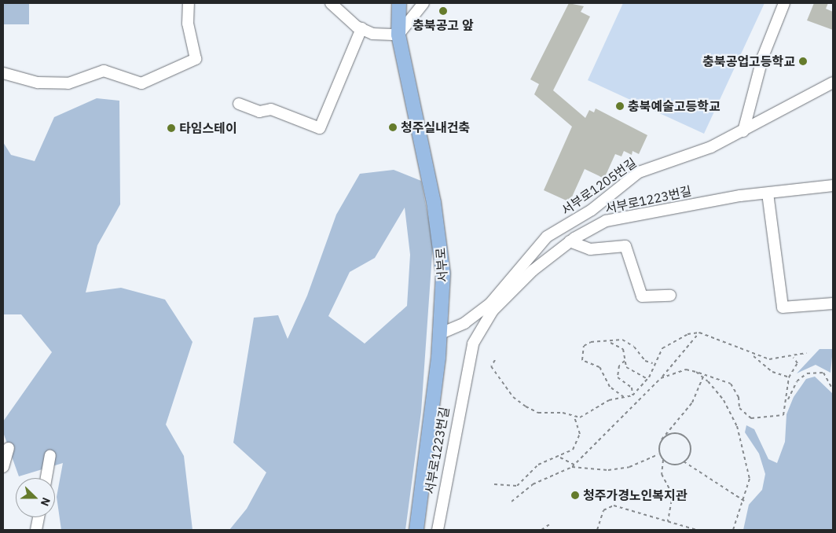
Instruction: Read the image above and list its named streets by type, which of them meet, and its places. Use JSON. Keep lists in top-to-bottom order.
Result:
{
  "streets": {
    "main road": ["서부로"],
    "street": ["서부로1205번길", "서부로1223번길"]
  },
  "crossings": [
    ["서부로1205번길", "서부로"]
  ],
  "places": [
    "충북공고 앞",
    "충북공업고등학교",
    "충북예술고등학교",
    "청주실내건축",
    "타임스테이",
    "청주가경노인복지관"
  ],
  "north": "right"
}
